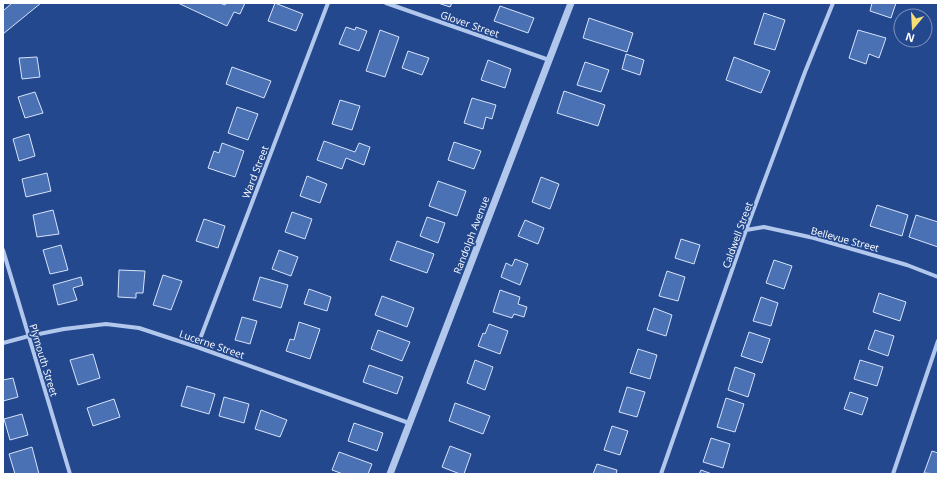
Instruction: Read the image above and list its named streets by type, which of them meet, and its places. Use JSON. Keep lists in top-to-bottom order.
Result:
{
  "streets": {
    "street": [
      "Glover Street",
      "Ward Street",
      "Randolph Avenue",
      "Caldwell Street",
      "Bellevue Street",
      "Lucerne Street",
      "Plymouth Street"
    ]
  },
  "crossings": [
    ["Glover Street", "Randolph Avenue"],
    ["Ward Street", "Lucerne Street"],
    ["Randolph Avenue", "Lucerne Street"],
    ["Caldwell Street", "Bellevue Street"],
    ["Lucerne Street", "Plymouth Street"]
  ],
  "north": "bottom"
}
